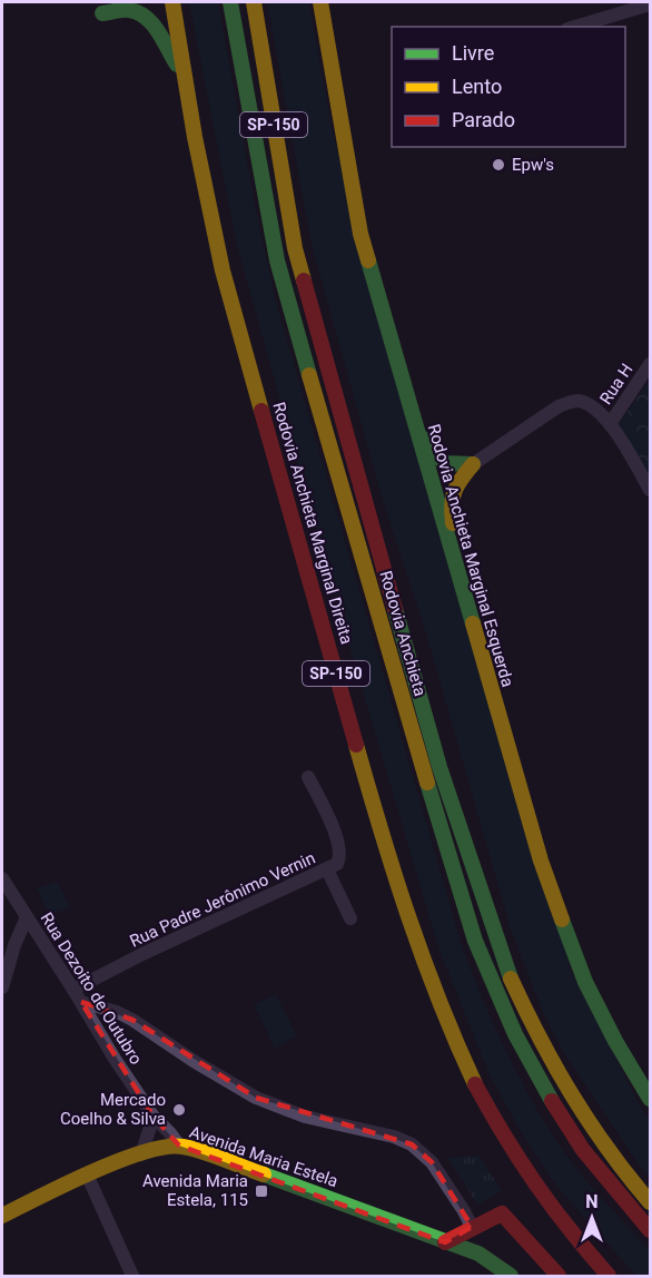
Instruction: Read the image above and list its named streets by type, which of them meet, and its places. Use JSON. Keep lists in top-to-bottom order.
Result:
{
  "streets": {
    "main road": [
      "SP-150",
      "Rodovia Anchieta Marginal Direita",
      "Rodovia Anchieta Marginal Esquerda",
      "Rodovia Anchieta",
      "Avenida Maria Estela"
    ],
    "street": ["Rua H", "Rua Padre Jerônimo Vernin", "Rua Dezoito de Outubro"]
  },
  "crossings": [
    ["Rua Padre Jerônimo Vernin", "Rua Dezoito de Outubro"],
    ["Rua Dezoito de Outubro", "Avenida Maria Estela"]
  ],
  "places": {
    "other": ["Epw's", "Mercado Coelho & Silva"],
    "transit": ["Avenida Maria Estela, 115"]
  },
  "legend": ["Livre", "Lento", "Parado"],
  "north": "top"
}
